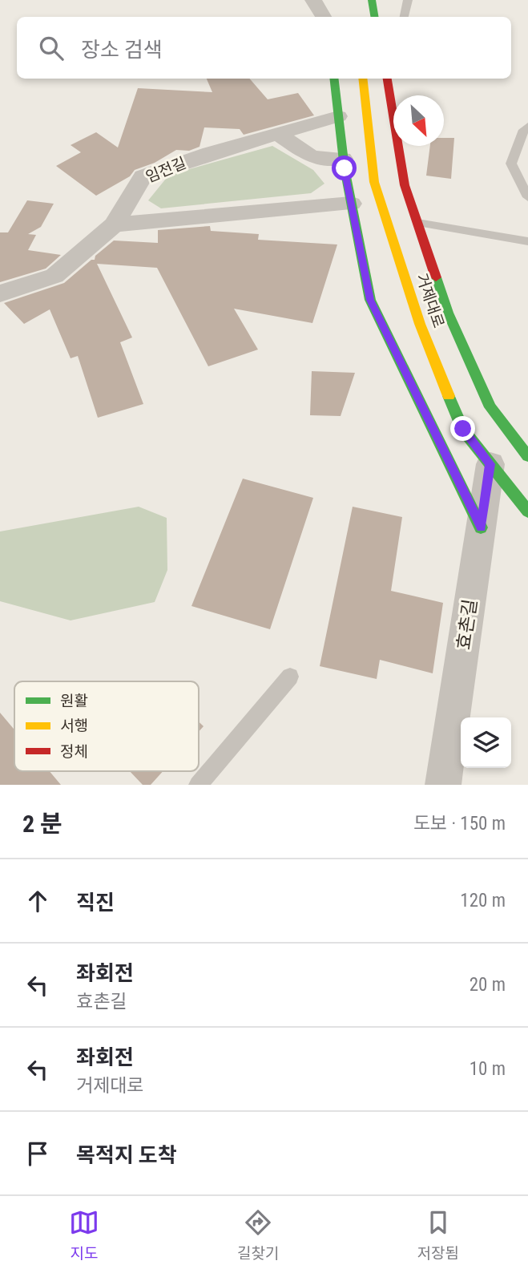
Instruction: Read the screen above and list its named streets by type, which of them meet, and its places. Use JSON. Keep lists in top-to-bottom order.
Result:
{
  "streets": {
    "main road": ["거제대로"],
    "street": ["임전길", "효촌길"]
  },
  "crossings": [
    ["거제대로", "효촌길"]
  ],
  "legend": ["원활", "서행", "정체"],
  "north": "bottom right",
  "page": {
    "search": "장소 검색",
    "heading": ["2 분", "도보 · 150 m"],
    "list": [
      ["직진", "120 m"],
      ["좌회전", "효촌길", "20 m"],
      ["좌회전", "거제대로", "10 m"],
      "목적지 도착"
    ],
    "nav": ["지도", "길찾기", "저장됨"]
  }
}
